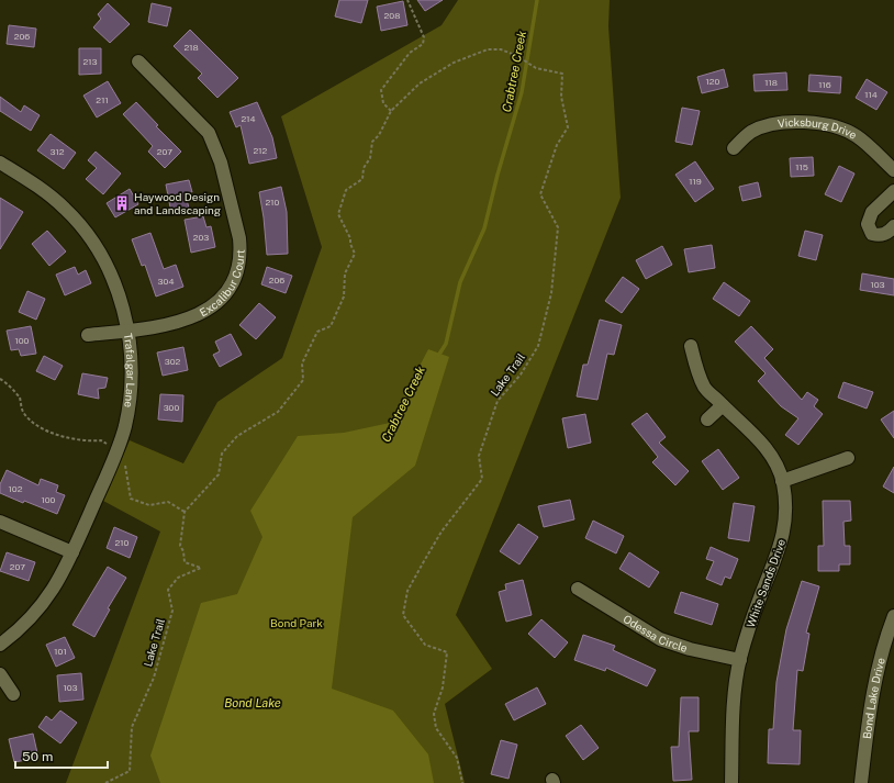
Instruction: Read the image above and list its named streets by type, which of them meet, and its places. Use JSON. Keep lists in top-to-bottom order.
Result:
{
  "streets": {
    "street": [
      "Vicksburg Drive",
      "Excalibur Court",
      "Trafalgar Lane",
      "White Sands Drive",
      "Odessa Circle",
      "Bond Lake Drive"
    ],
    "path": ["Lake Trail"]
  },
  "crossings": [
    ["Excalibur Court", "Trafalgar Lane"],
    ["White Sands Drive", "Odessa Circle"]
  ],
  "water": ["Crabtree Creek", "Bond Lake"],
  "parks": ["Bond Park"],
  "places": {
    "building": ["Haywood Design and Landscaping"]
  },
  "house_numbers": [
    "208",
    "206",
    "218",
    "213",
    "120",
    "118",
    "116",
    "114",
    "211",
    "214",
    "212",
    "312",
    "207",
    "115",
    "119",
    "210",
    "203",
    "206",
    "304",
    "103",
    "100",
    "302",
    "300",
    "102",
    "100",
    "210",
    "207",
    "101",
    "103"
  ],
  "scale_bar": "50 m"
}
